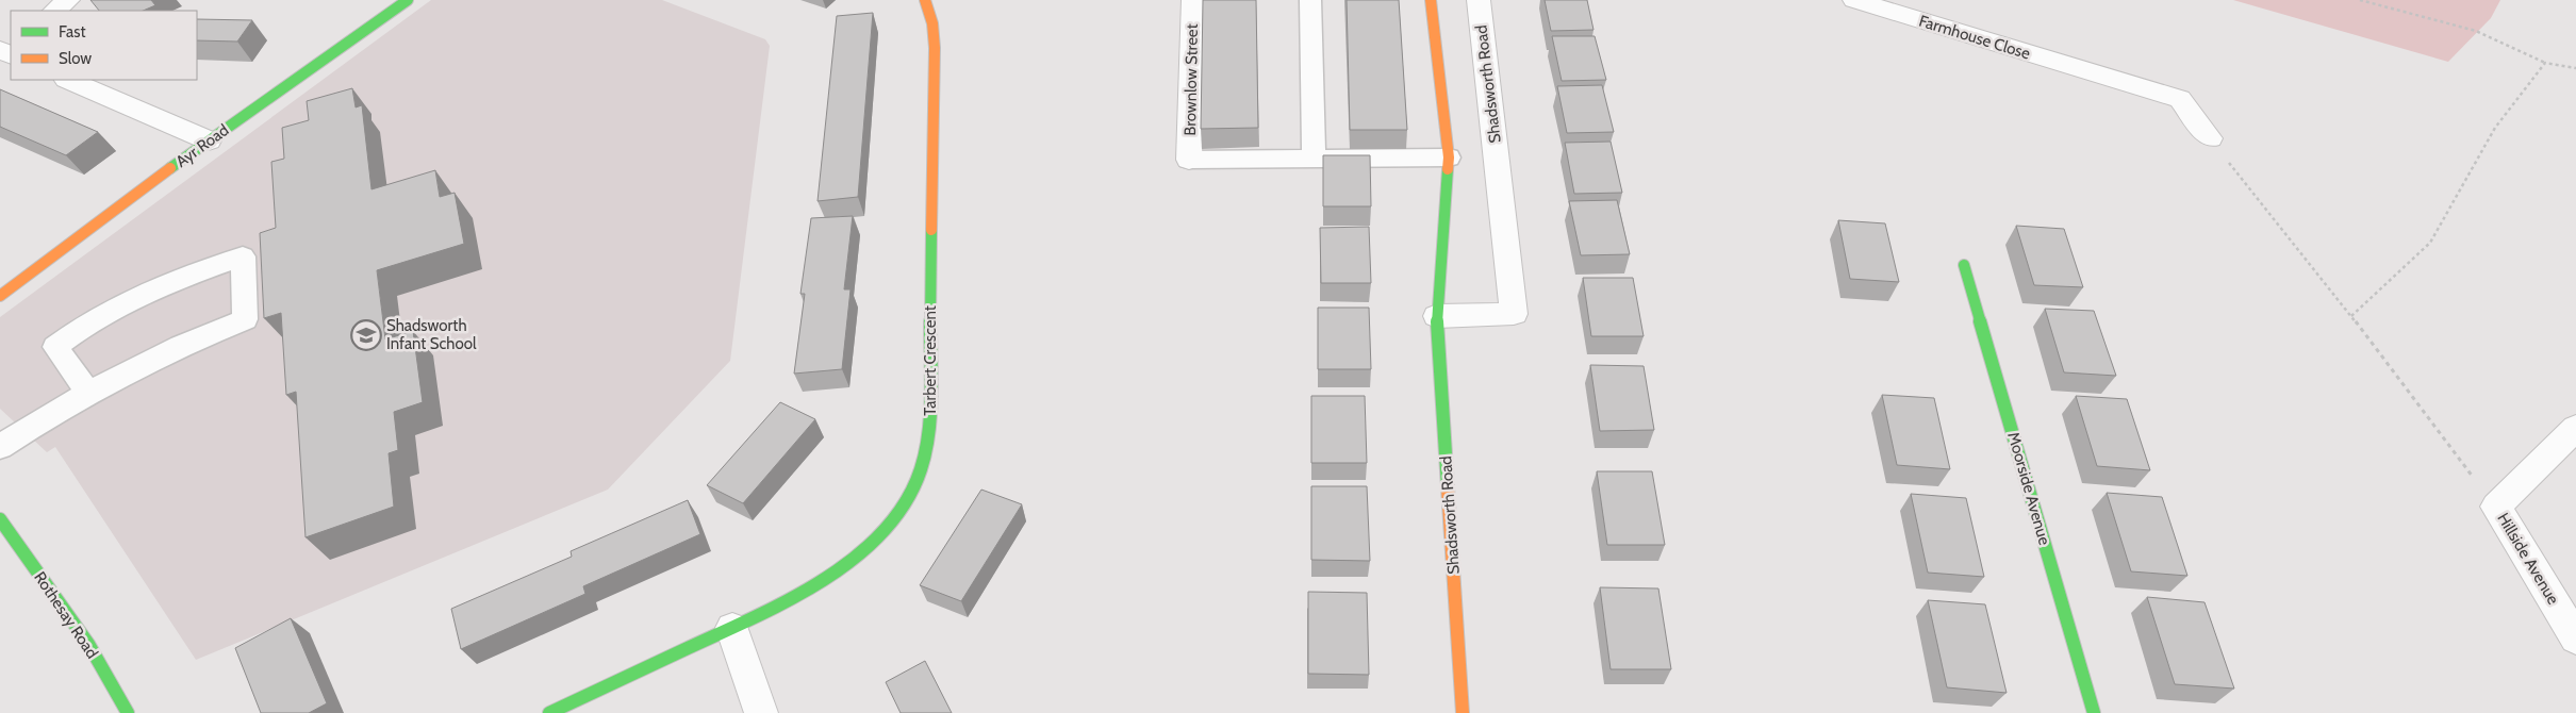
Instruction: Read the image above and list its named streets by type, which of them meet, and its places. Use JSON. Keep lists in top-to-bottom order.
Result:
{
  "streets": {
    "street": [
      "Farmhouse Close",
      "Brownlow Street",
      "Shadsworth Road",
      "Ayr Road",
      "Tarbert Crescent",
      "Moorside Avenue",
      "Hillside Avenue",
      "Rothesay Road"
    ]
  },
  "places": {
    "school or university": ["Shadsworth Infant School"]
  },
  "legend": ["Fast", "Slow"]
}
